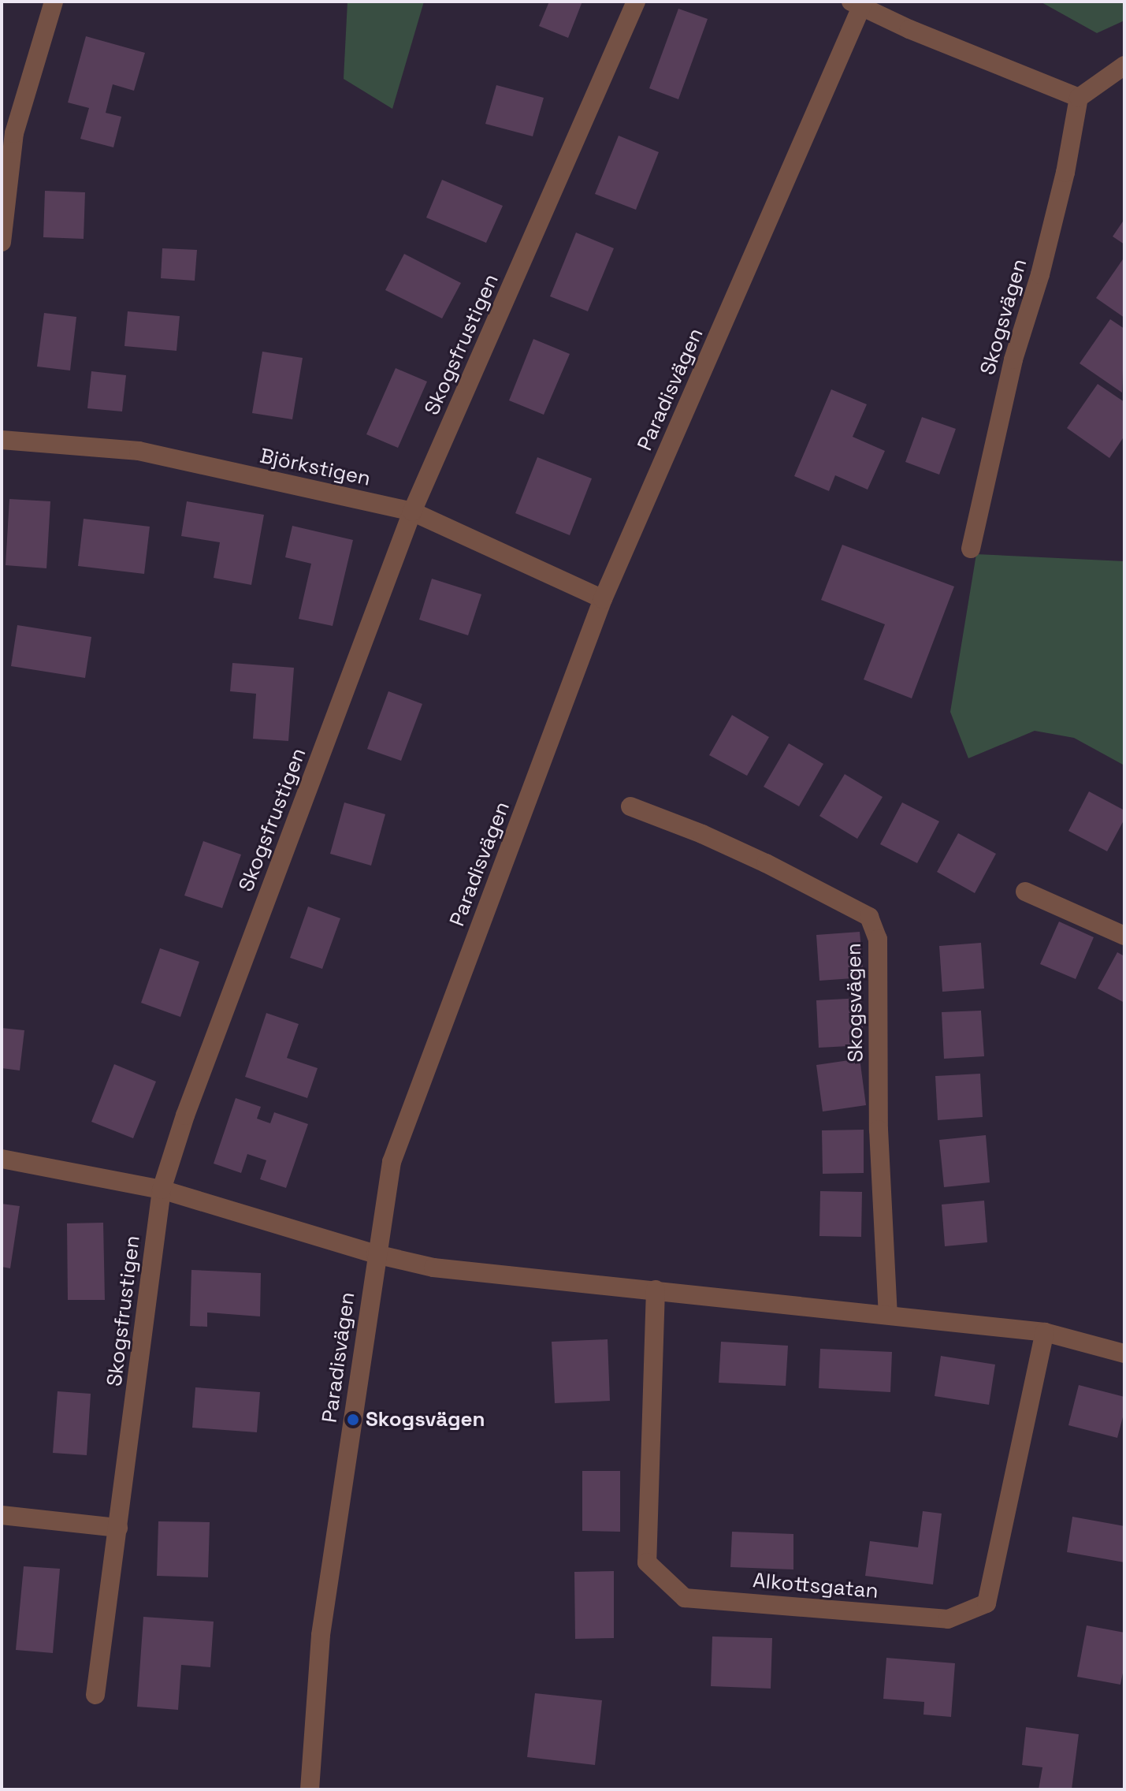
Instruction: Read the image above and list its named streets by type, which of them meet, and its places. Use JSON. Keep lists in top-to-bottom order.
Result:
{
  "streets": {
    "street": [
      "Skogsvägen",
      "Skogsfrustigen",
      "Paradisvägen",
      "Björkstigen",
      "Alkottsgatan"
    ]
  },
  "crossings": [
    ["Skogsfrustigen", "Björkstigen"],
    ["Paradisvägen", "Björkstigen"]
  ],
  "places": ["Skogsvägen"]
}
